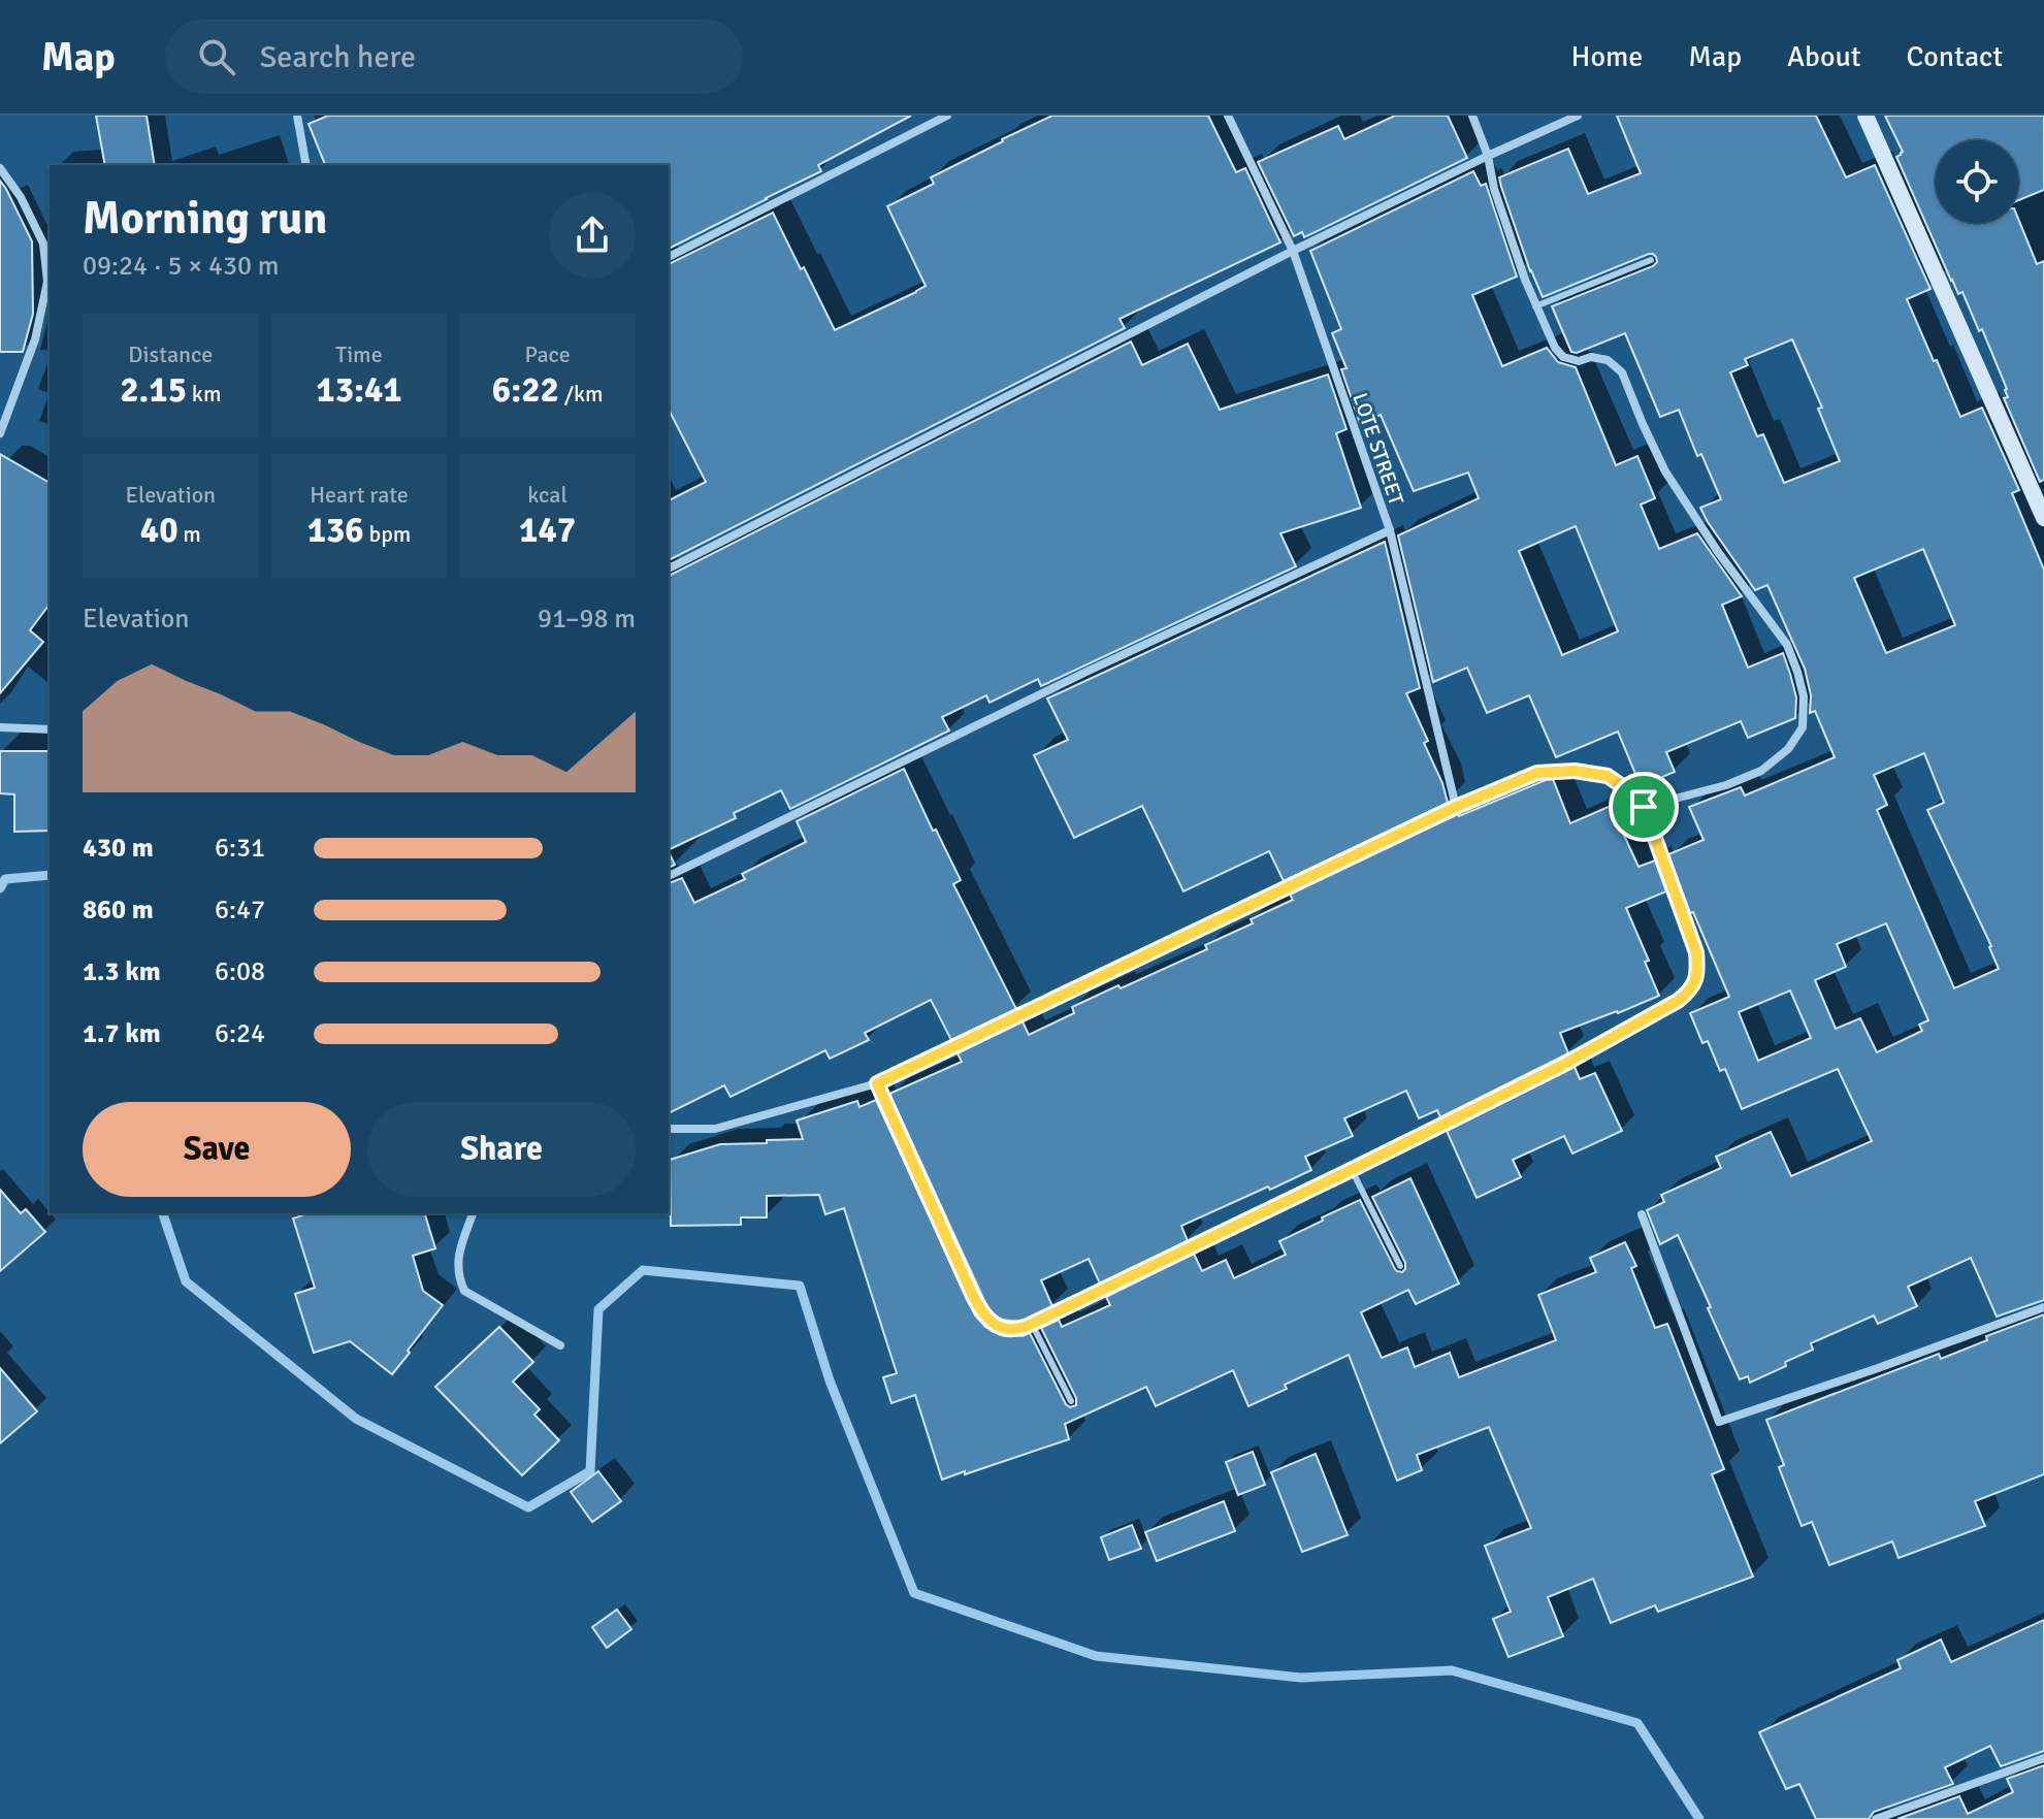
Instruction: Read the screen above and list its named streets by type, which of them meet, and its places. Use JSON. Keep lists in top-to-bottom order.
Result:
{
  "streets": {
    "street": ["LOTE STREET"]
  },
  "page": {
    "header": "Map",
    "search": "Search here",
    "nav": [
      "Home",
      "Map",
      "About",
      "Contact"
    ],
    "heading": ["Morning run", "09:24 · 5 × 430 m"],
    "stats": [
      ["Distance", "2.15 km"],
      ["Time", "13:41"],
      ["Pace", "6:22 /km"],
      ["Elevation", "40 m"],
      ["Heart rate", "136 bpm"],
      ["kcal", "147"]
    ],
    "chart": ["Elevation", "91–98 m"],
    "list": [
      {
        "name": "430 m",
        "note": "6:31"
      },
      {
        "name": "860 m",
        "note": "6:47"
      },
      {
        "name": "1.3 km",
        "note": "6:08"
      },
      {
        "name": "1.7 km",
        "note": "6:24"
      }
    ],
    "buttons": ["Save", "Share"]
  }
}
